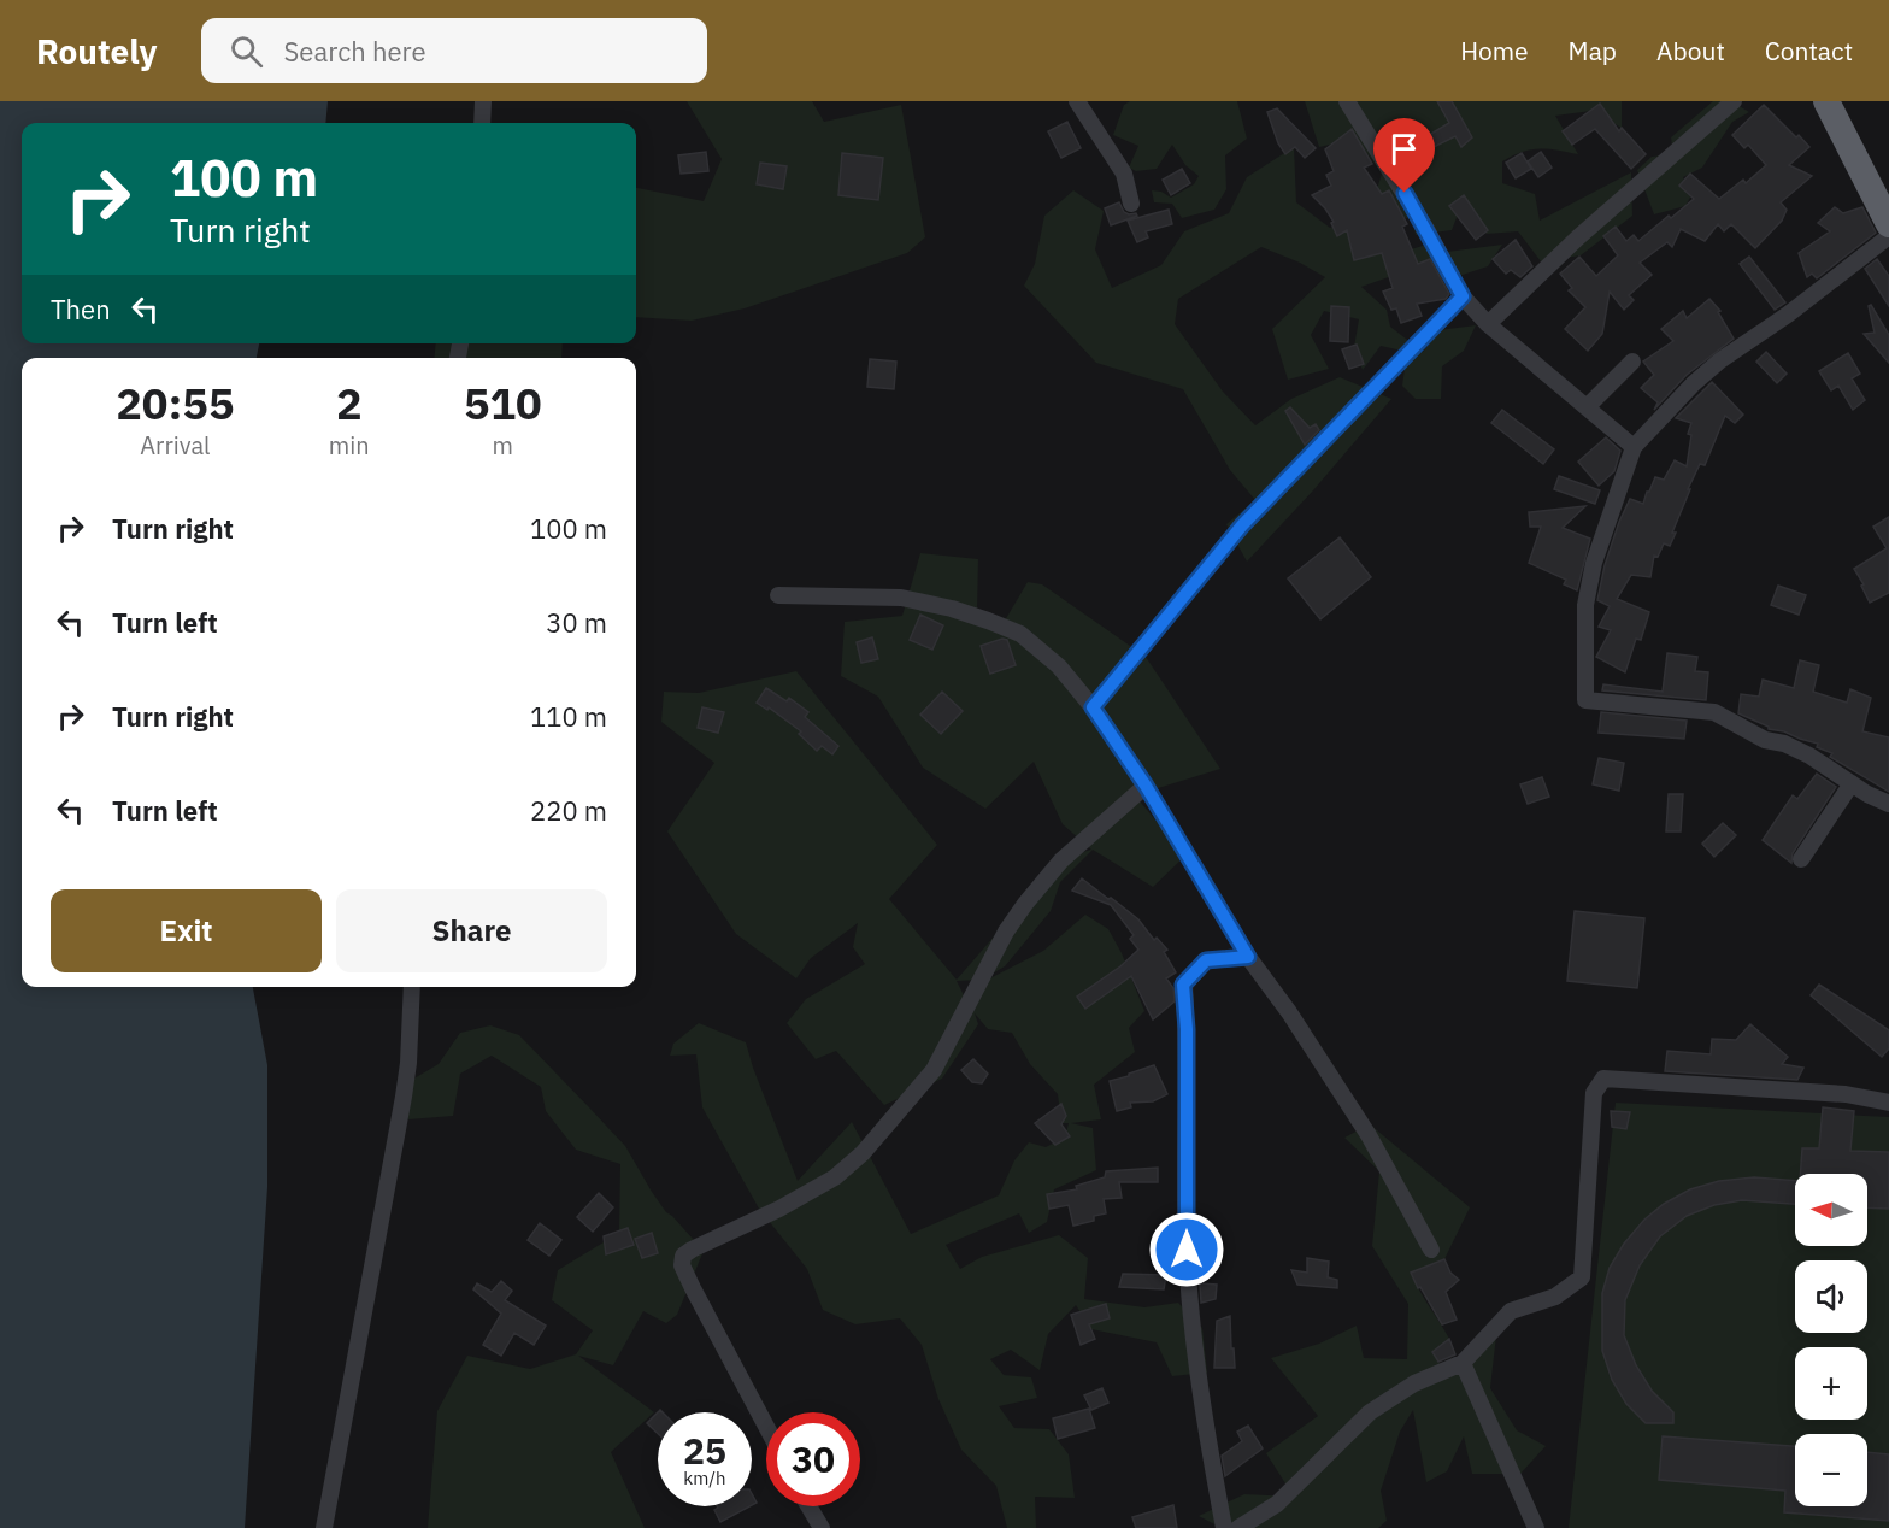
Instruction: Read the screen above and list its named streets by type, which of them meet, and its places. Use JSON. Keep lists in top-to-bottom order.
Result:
{
  "north": "left",
  "page": {
    "header": "Routely",
    "search": "Search here",
    "nav": [
      "Home",
      "Map",
      "About",
      "Contact"
    ],
    "turn": ["100 m", "Turn right"],
    "then": "Then",
    "eta": [
      "20:55",
      "Arrival",
      "2",
      "min",
      "510",
      "m"
    ],
    "list": [
      {
        "name": "Turn right",
        "value": "100 m"
      },
      {
        "name": "Turn left",
        "value": "30 m"
      },
      {
        "name": "Turn right",
        "value": "110 m"
      },
      {
        "name": "Turn left",
        "value": "220 m"
      }
    ],
    "buttons": ["Exit", "Share"],
    "map_buttons": ["+", "−"],
    "speed": "25 km/h",
    "limit": "30"
  }
}
